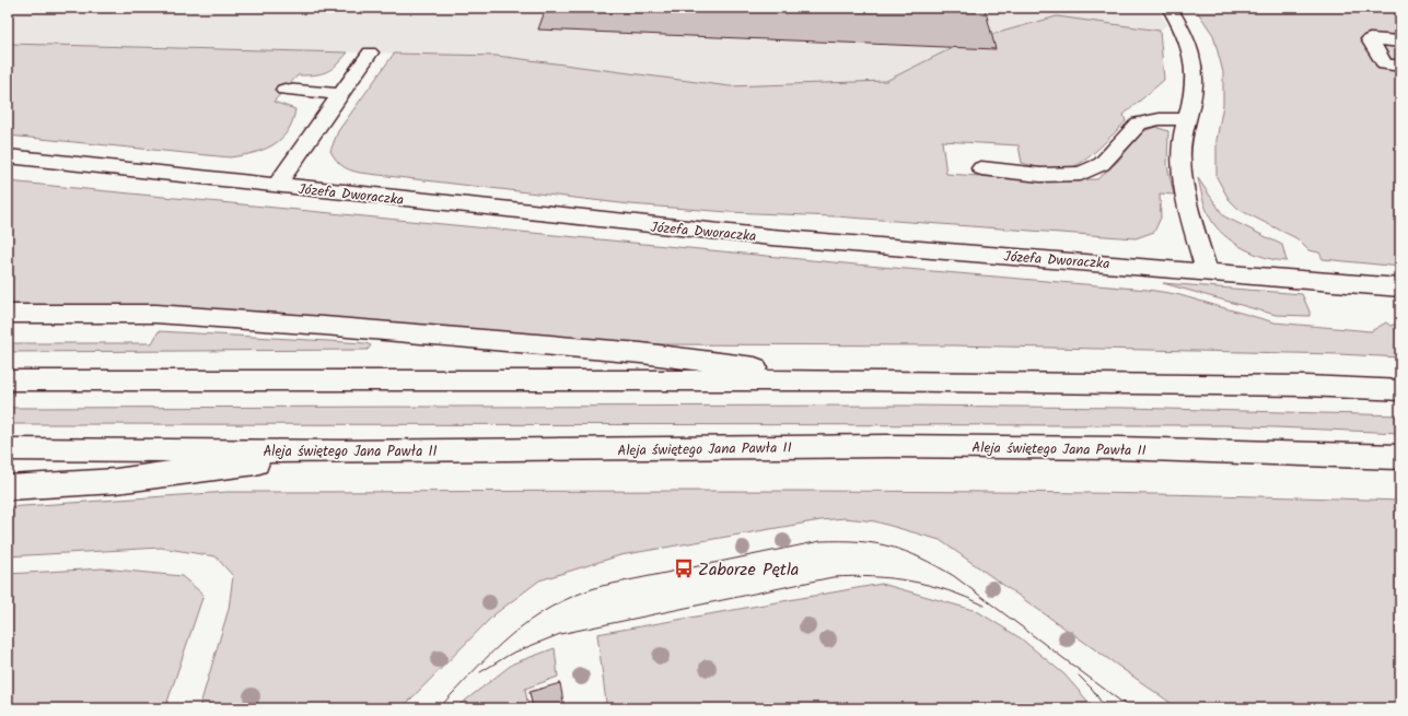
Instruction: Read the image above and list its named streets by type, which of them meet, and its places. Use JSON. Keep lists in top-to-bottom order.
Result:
{
  "streets": {
    "main road": ["Józefa Dworaczka", "Aleja świętego Jana Pawła II"]
  },
  "places": {
    "bus stop": ["Zaborze Pętla"]
  }
}
